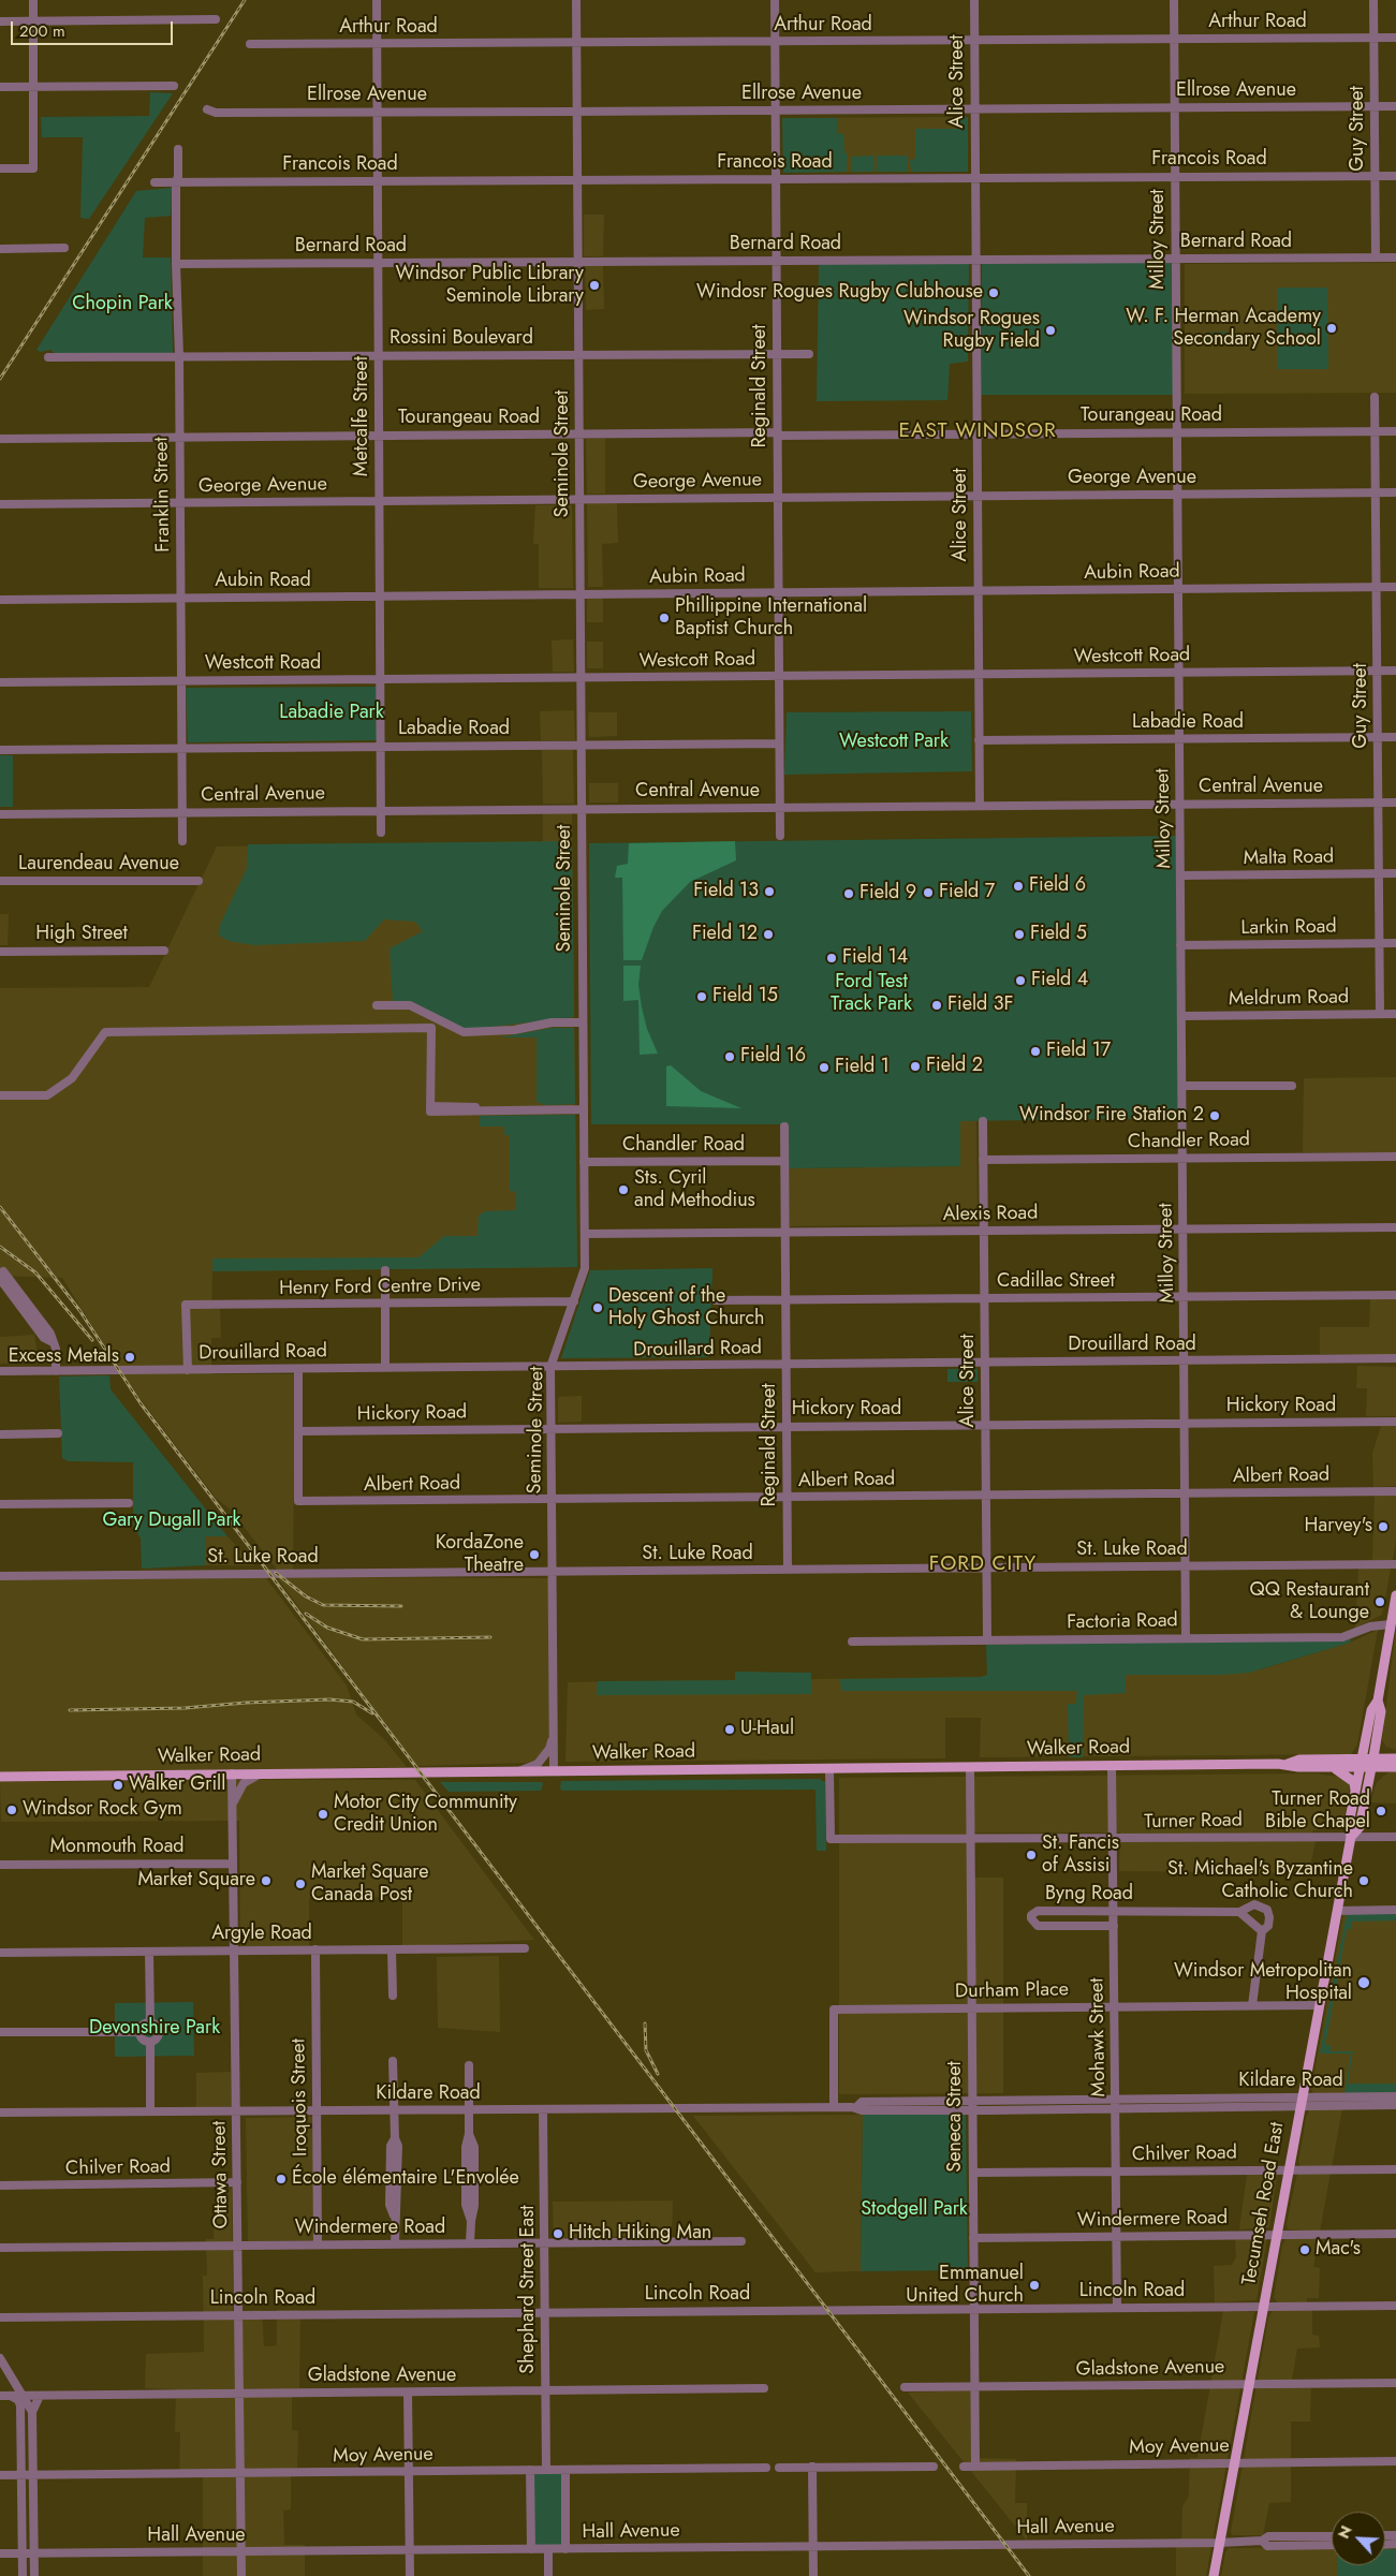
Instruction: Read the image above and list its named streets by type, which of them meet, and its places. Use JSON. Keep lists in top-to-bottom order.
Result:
{
  "streets": {
    "main road": ["Walker Road", "Tecumseh Road East"],
    "street": [
      "Arthur Road",
      "Alice Street",
      "Ellrose Avenue",
      "Guy Street",
      "Francois Road",
      "Milloy Street",
      "Bernard Road",
      "Rossini Boulevard",
      "Reginald Street",
      "Metcalfe Street",
      "Tourangeau Road",
      "Seminole Street",
      "George Avenue",
      "Franklin Street",
      "Aubin Road",
      "Westcott Road",
      "Labadie Road",
      "Central Avenue",
      "Malta Road",
      "Laurendeau Avenue",
      "Larkin Road",
      "High Street",
      "Meldrum Road",
      "Chandler Road",
      "Alexis Road",
      "Cadillac Street",
      "Henry Ford Centre Drive",
      "Drouillard Road",
      "Hickory Road",
      "Albert Road",
      "St. Luke Road",
      "Factoria Road",
      "Turner Road",
      "Monmouth Road",
      "Byng Road",
      "Argyle Road",
      "Durham Place",
      "Mohawk Street",
      "Kildare Road",
      "Iroquois Street",
      "Seneca Street",
      "Chilver Road",
      "Ottawa Street",
      "Windermere Road",
      "Shephard Street East",
      "Lincoln Road",
      "Gladstone Avenue",
      "Moy Avenue",
      "Hall Avenue"
    ]
  },
  "crossings": [
    ["Arthur Road", "Alice Street"],
    ["Arthur Road", "Guy Street"],
    ["Arthur Road", "Milloy Street"],
    ["Arthur Road", "Reginald Street"],
    ["Arthur Road", "Metcalfe Street"],
    ["Arthur Road", "Seminole Street"],
    ["Alice Street", "Ellrose Avenue"],
    ["Alice Street", "Francois Road"],
    ["Alice Street", "Bernard Road"],
    ["Alice Street", "Tourangeau Road"],
    ["Alice Street", "George Avenue"],
    ["Alice Street", "Aubin Road"],
    ["Alice Street", "Westcott Road"],
    ["Alice Street", "Labadie Road"],
    ["Alice Street", "Central Avenue"],
    ["Alice Street", "Chandler Road"],
    ["Alice Street", "Alexis Road"],
    ["Alice Street", "Cadillac Street"],
    ["Alice Street", "Drouillard Road"],
    ["Alice Street", "Hickory Road"],
    ["Alice Street", "Albert Road"],
    ["Alice Street", "St. Luke Road"],
    ["Alice Street", "Factoria Road"],
    ["Ellrose Avenue", "Guy Street"],
    ["Ellrose Avenue", "Milloy Street"],
    ["Ellrose Avenue", "Reginald Street"],
    ["Ellrose Avenue", "Metcalfe Street"],
    ["Ellrose Avenue", "Seminole Street"],
    ["Guy Street", "Francois Road"],
    ["Guy Street", "Bernard Road"],
    ["Guy Street", "Tourangeau Road"],
    ["Guy Street", "George Avenue"],
    ["Guy Street", "Aubin Road"],
    ["Guy Street", "Westcott Road"],
    ["Guy Street", "Labadie Road"],
    ["Guy Street", "Central Avenue"],
    ["Guy Street", "Malta Road"],
    ["Guy Street", "Larkin Road"],
    ["Guy Street", "Meldrum Road"],
    ["Francois Road", "Milloy Street"],
    ["Francois Road", "Reginald Street"],
    ["Francois Road", "Metcalfe Street"],
    ["Francois Road", "Seminole Street"],
    ["Francois Road", "Franklin Street"],
    ["Milloy Street", "Bernard Road"],
    ["Milloy Street", "Tourangeau Road"],
    ["Milloy Street", "George Avenue"],
    ["Milloy Street", "Aubin Road"],
    ["Milloy Street", "Westcott Road"],
    ["Milloy Street", "Labadie Road"],
    ["Milloy Street", "Central Avenue"],
    ["Milloy Street", "Malta Road"],
    ["Milloy Street", "Larkin Road"],
    ["Milloy Street", "Meldrum Road"],
    ["Milloy Street", "Chandler Road"],
    ["Milloy Street", "Alexis Road"],
    ["Milloy Street", "Cadillac Street"],
    ["Milloy Street", "Drouillard Road"],
    ["Milloy Street", "Hickory Road"],
    ["Milloy Street", "Albert Road"],
    ["Milloy Street", "St. Luke Road"],
    ["Milloy Street", "Factoria Road"],
    ["Bernard Road", "Reginald Street"],
    ["Bernard Road", "Metcalfe Street"],
    ["Bernard Road", "Seminole Street"],
    ["Bernard Road", "Franklin Street"],
    ["Rossini Boulevard", "Reginald Street"],
    ["Rossini Boulevard", "Metcalfe Street"],
    ["Rossini Boulevard", "Seminole Street"],
    ["Rossini Boulevard", "Franklin Street"],
    ["Reginald Street", "Tourangeau Road"],
    ["Reginald Street", "George Avenue"],
    ["Reginald Street", "Aubin Road"],
    ["Reginald Street", "Westcott Road"],
    ["Reginald Street", "Labadie Road"],
    ["Reginald Street", "Central Avenue"],
    ["Reginald Street", "Chandler Road"],
    ["Reginald Street", "Alexis Road"],
    ["Reginald Street", "Cadillac Street"],
    ["Reginald Street", "Drouillard Road"],
    ["Reginald Street", "Hickory Road"],
    ["Reginald Street", "Albert Road"],
    ["Reginald Street", "St. Luke Road"],
    ["Metcalfe Street", "Tourangeau Road"],
    ["Metcalfe Street", "George Avenue"],
    ["Metcalfe Street", "Aubin Road"],
    ["Metcalfe Street", "Westcott Road"],
    ["Metcalfe Street", "Labadie Road"],
    ["Metcalfe Street", "Central Avenue"],
    ["Tourangeau Road", "Seminole Street"],
    ["Tourangeau Road", "Franklin Street"],
    ["Seminole Street", "George Avenue"],
    ["Seminole Street", "Aubin Road"],
    ["Seminole Street", "Westcott Road"],
    ["Seminole Street", "Labadie Road"],
    ["Seminole Street", "Central Avenue"],
    ["Seminole Street", "Chandler Road"],
    ["Seminole Street", "Alexis Road"],
    ["Seminole Street", "Henry Ford Centre Drive"],
    ["Seminole Street", "Drouillard Road"],
    ["Seminole Street", "Hickory Road"],
    ["Seminole Street", "Albert Road"],
    ["Seminole Street", "St. Luke Road"],
    ["Seminole Street", "Walker Road"],
    ["George Avenue", "Franklin Street"],
    ["Franklin Street", "Aubin Road"],
    ["Franklin Street", "Westcott Road"],
    ["Franklin Street", "Labadie Road"],
    ["Franklin Street", "Central Avenue"],
    ["Henry Ford Centre Drive", "Drouillard Road"],
    ["Hickory Road", "Albert Road"],
    ["Factoria Road", "Tecumseh Road East"],
    ["Walker Road", "Turner Road"],
    ["Walker Road", "Mohawk Street"],
    ["Walker Road", "Seneca Street"],
    ["Walker Road", "Ottawa Street"],
    ["Walker Road", "Tecumseh Road East"],
    ["Turner Road", "Mohawk Street"],
    ["Turner Road", "Seneca Street"],
    ["Turner Road", "Tecumseh Road East"],
    ["Monmouth Road", "Ottawa Street"],
    ["Byng Road", "Durham Place"],
    ["Byng Road", "Mohawk Street"],
    ["Argyle Road", "Iroquois Street"],
    ["Argyle Road", "Ottawa Street"],
    ["Durham Place", "Mohawk Street"],
    ["Durham Place", "Kildare Road"],
    ["Durham Place", "Seneca Street"],
    ["Durham Place", "Tecumseh Road East"],
    ["Mohawk Street", "Kildare Road"],
    ["Mohawk Street", "Chilver Road"],
    ["Mohawk Street", "Windermere Road"],
    ["Mohawk Street", "Lincoln Road"],
    ["Kildare Road", "Iroquois Street"],
    ["Kildare Road", "Seneca Street"],
    ["Kildare Road", "Ottawa Street"],
    ["Kildare Road", "Tecumseh Road East"],
    ["Kildare Road", "Shephard Street East"],
    ["Iroquois Street", "Windermere Road"],
    ["Seneca Street", "Chilver Road"],
    ["Seneca Street", "Windermere Road"],
    ["Seneca Street", "Lincoln Road"],
    ["Seneca Street", "Gladstone Avenue"],
    ["Seneca Street", "Moy Avenue"],
    ["Chilver Road", "Ottawa Street"],
    ["Chilver Road", "Tecumseh Road East"],
    ["Ottawa Street", "Windermere Road"],
    ["Ottawa Street", "Lincoln Road"],
    ["Ottawa Street", "Gladstone Avenue"],
    ["Ottawa Street", "Moy Avenue"],
    ["Ottawa Street", "Hall Avenue"],
    ["Tecumseh Road East", "Windermere Road"],
    ["Tecumseh Road East", "Lincoln Road"],
    ["Tecumseh Road East", "Gladstone Avenue"],
    ["Tecumseh Road East", "Moy Avenue"],
    ["Tecumseh Road East", "Hall Avenue"],
    ["Windermere Road", "Shephard Street East"],
    ["Shephard Street East", "Lincoln Road"],
    ["Shephard Street East", "Gladstone Avenue"],
    ["Shephard Street East", "Moy Avenue"]
  ],
  "districts": ["EAST WINDSOR", "FORD CITY"],
  "parks": [
    "Chopin Park",
    "Labadie Park",
    "Westcott Park",
    "Ford Test Track Park",
    "Gary Dugall Park",
    "Devonshire Park",
    "Stodgell Park"
  ],
  "places": [
    "Windsor Public Library Seminole Library",
    "Windosr Rogues Rugby Clubhouse",
    "W. F. Herman Academy Secondary School",
    "Windsor Rogues Rugby Field",
    "Phillippine International Baptist Church",
    "Field 6",
    "Field 13",
    "Field 7",
    "Field 9",
    "Field 12",
    "Field 5",
    "Field 14",
    "Field 4",
    "Field 15",
    "Field 3F",
    "Field 17",
    "Field 16",
    "Field 2",
    "Field 1",
    "Windsor Fire Station 2",
    "Sts. Cyril and Methodius",
    "Descent of the Holy Ghost Church",
    "Excess Metals",
    "Harvey's",
    "KordaZone Theatre",
    "QQ Restaurant & Lounge",
    "U-Haul",
    "Walker Grill",
    "Windsor Rock Gym",
    "Turner Road Bible Chapel",
    "Motor City Community Credit Union",
    "St. Fancis of Assisi",
    "Market Square",
    "St. Michael's Byzantine Catholic Church",
    "Market Square Canada Post",
    "Windsor Metropolitan Hospital",
    "École élémentaire L'Envolée",
    "Hitch Hiking Man",
    "Mac's",
    "Emmanuel United Church"
  ],
  "scale_bar": "200 m",
  "north": "top left"
}
